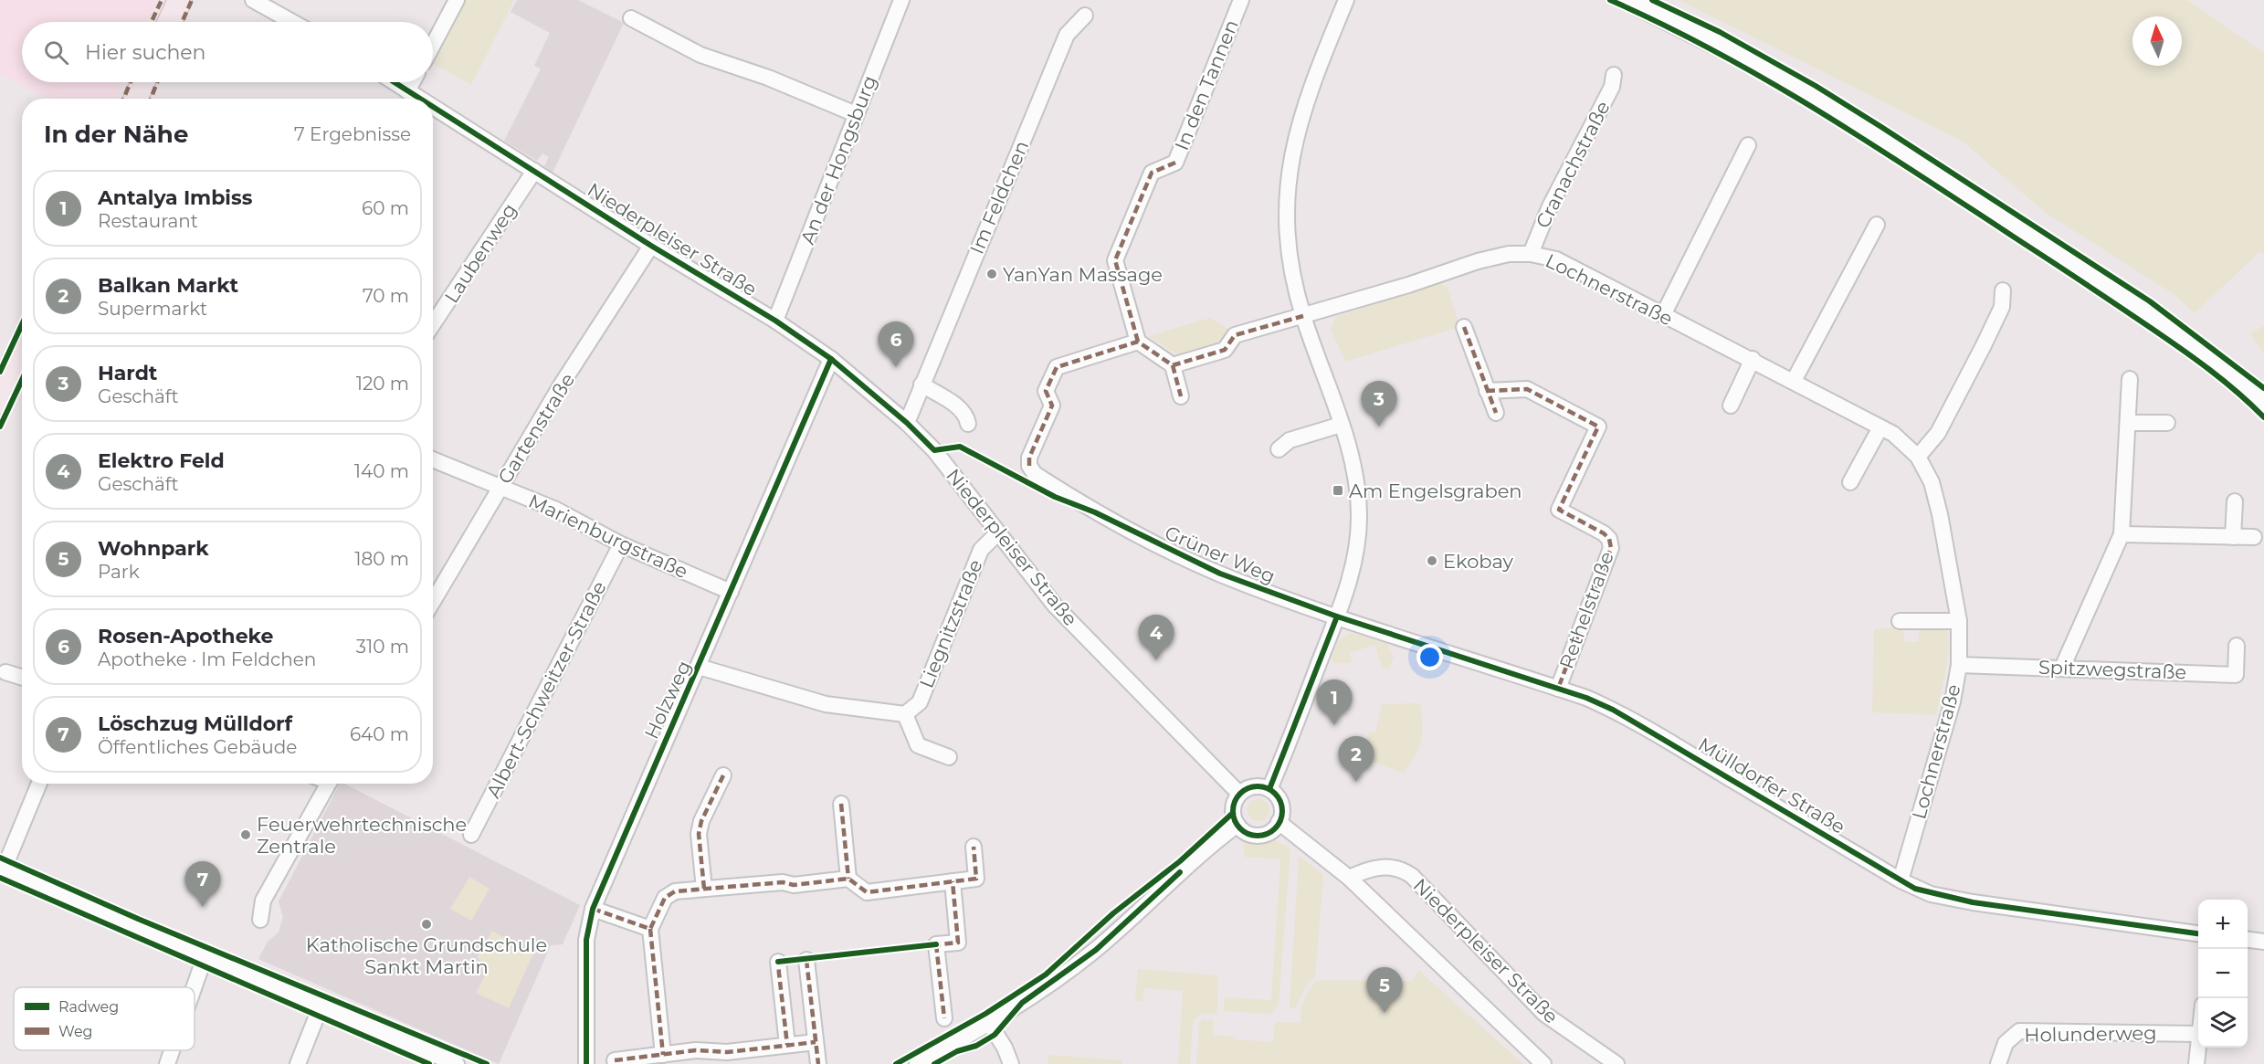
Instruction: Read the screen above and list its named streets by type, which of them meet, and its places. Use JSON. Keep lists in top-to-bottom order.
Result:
{
  "streets": {
    "street": [
      "In den Tannen",
      "An der Hongsburg",
      "Cranachstraße",
      "Im Feldchen",
      "Niederpleiser Straße",
      "Laubenweg",
      "Lochnerstraße",
      "Gartenstraße",
      "Marienburgstraße",
      "Grüner Weg",
      "Rethelstraße",
      "Liegnitzstraße",
      "Spitzwegstraße",
      "Albert-Schweitzer-Straße",
      "Holzweg",
      "Mülldorfer Straße",
      "Holunderweg"
    ]
  },
  "crossings": [
    ["In den Tannen", "Grüner Weg"],
    ["An der Hongsburg", "Niederpleiser Straße"],
    ["Cranachstraße", "Lochnerstraße"],
    ["Im Feldchen", "Niederpleiser Straße"],
    ["Niederpleiser Straße", "Laubenweg"],
    ["Niederpleiser Straße", "Gartenstraße"],
    ["Niederpleiser Straße", "Liegnitzstraße"],
    ["Niederpleiser Straße", "Holzweg"],
    ["Lochnerstraße", "Spitzwegstraße"],
    ["Lochnerstraße", "Mülldorfer Straße"],
    ["Gartenstraße", "Marienburgstraße"],
    ["Marienburgstraße", "Albert-Schweitzer-Straße"],
    ["Marienburgstraße", "Holzweg"],
    ["Grüner Weg", "Mülldorfer Straße"],
    ["Rethelstraße", "Mülldorfer Straße"]
  ],
  "places": {
    "other": [
      "YanYan Massage",
      "Ekobay",
      "Feuerwehrtechnische Zentrale",
      "Katholische Grundschule Sankt Martin"
    ],
    "transit": ["Am Engelsgraben"]
  },
  "legend": ["Radweg", "Weg"],
  "north": "top",
  "page": {
    "search": "Hier suchen",
    "heading": ["In der Nähe", "7 Ergebnisse"],
    "list": [
      {
        "mark": "1",
        "name": "Antalya Imbiss",
        "note": "Restaurant",
        "value": "60 m"
      },
      {
        "mark": "2",
        "name": "Balkan Markt",
        "note": "Supermarkt",
        "value": "70 m"
      },
      {
        "mark": "3",
        "name": "Hardt",
        "note": "Geschäft",
        "value": "120 m"
      },
      {
        "mark": "4",
        "name": "Elektro Feld",
        "note": "Geschäft",
        "value": "140 m"
      },
      {
        "mark": "5",
        "name": "Wohnpark",
        "note": "Park",
        "value": "180 m"
      },
      {
        "mark": "6",
        "name": "Rosen-Apotheke",
        "note": "Apotheke · Im Feldchen",
        "value": "310 m"
      },
      {
        "mark": "7",
        "name": "Löschzug Mülldorf",
        "note": "Öffentliches Gebäude",
        "value": "640 m"
      }
    ],
    "pins": [
      "6",
      "3",
      "4",
      "1",
      "2",
      "7",
      "5"
    ],
    "map_buttons": ["+", "−"]
  }
}
